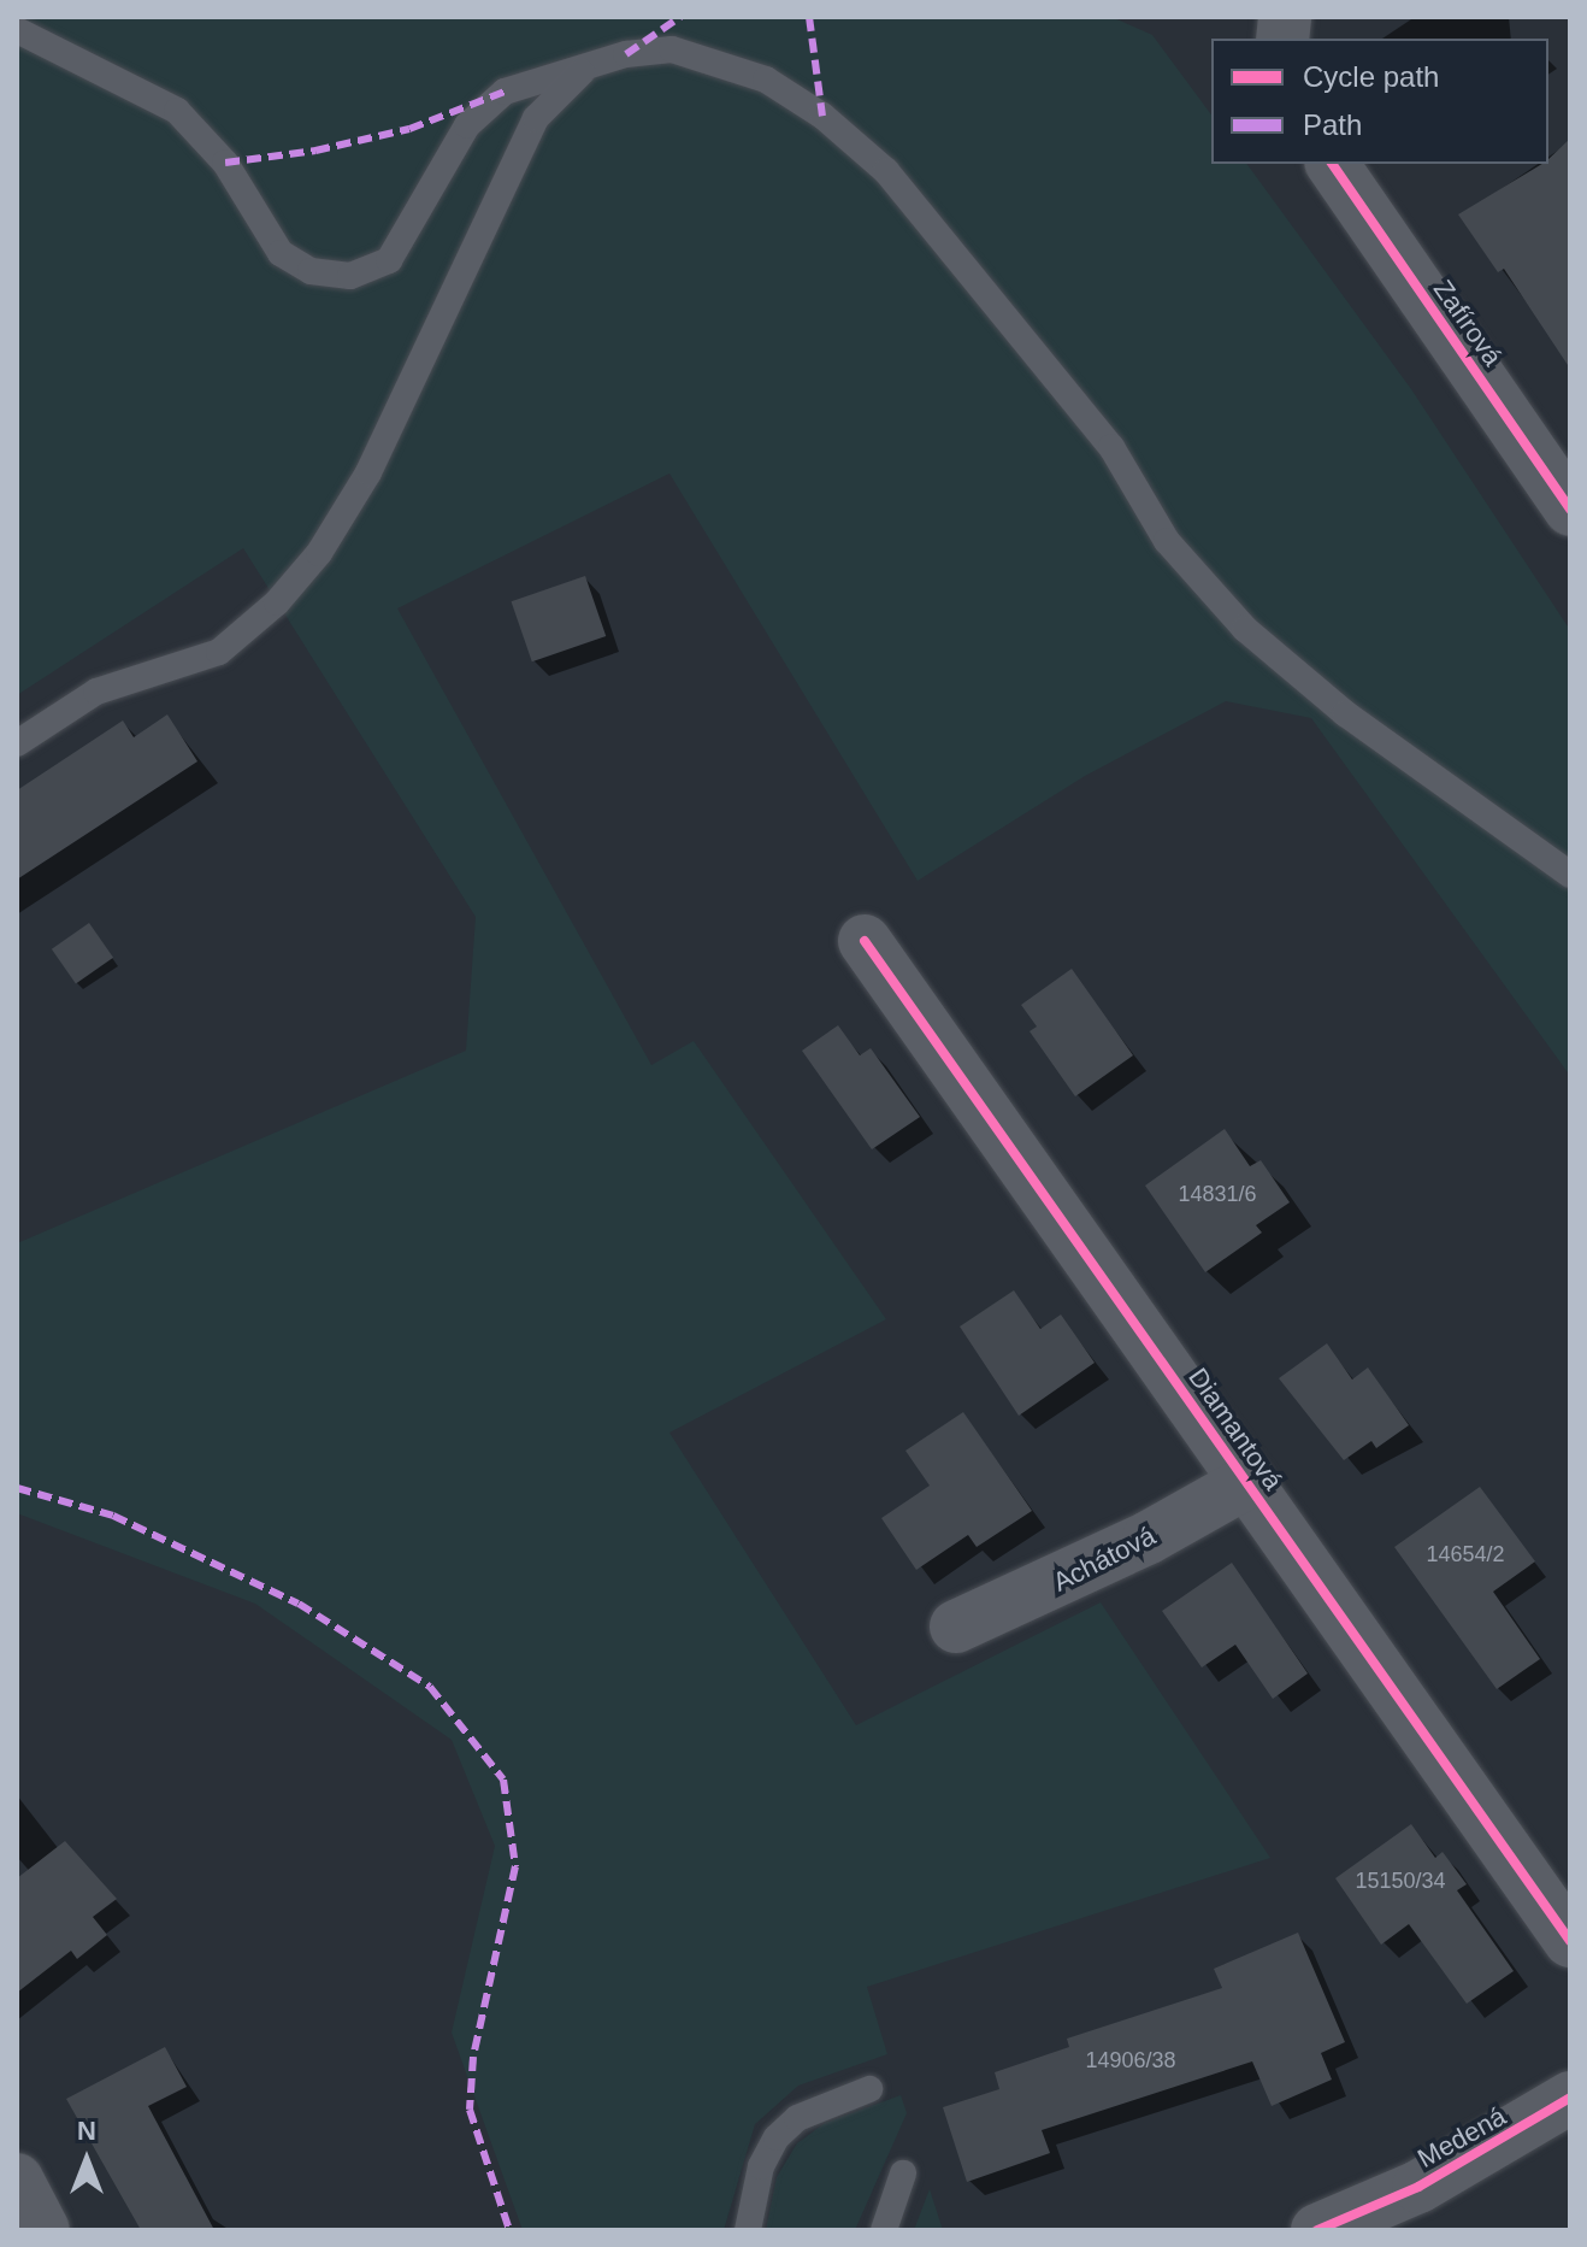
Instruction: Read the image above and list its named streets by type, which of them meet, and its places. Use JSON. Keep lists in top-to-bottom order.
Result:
{
  "streets": {
    "street": [
      "Zafírová",
      "Diamantová",
      "Achátová",
      "Medená"
    ]
  },
  "crossings": [
    ["Diamantová", "Achátová"]
  ],
  "house_numbers": [
    "14831/6",
    "14654/2",
    "15150/34",
    "14906/38"
  ],
  "legend": ["Cycle path", "Path"],
  "north": "top"
}
